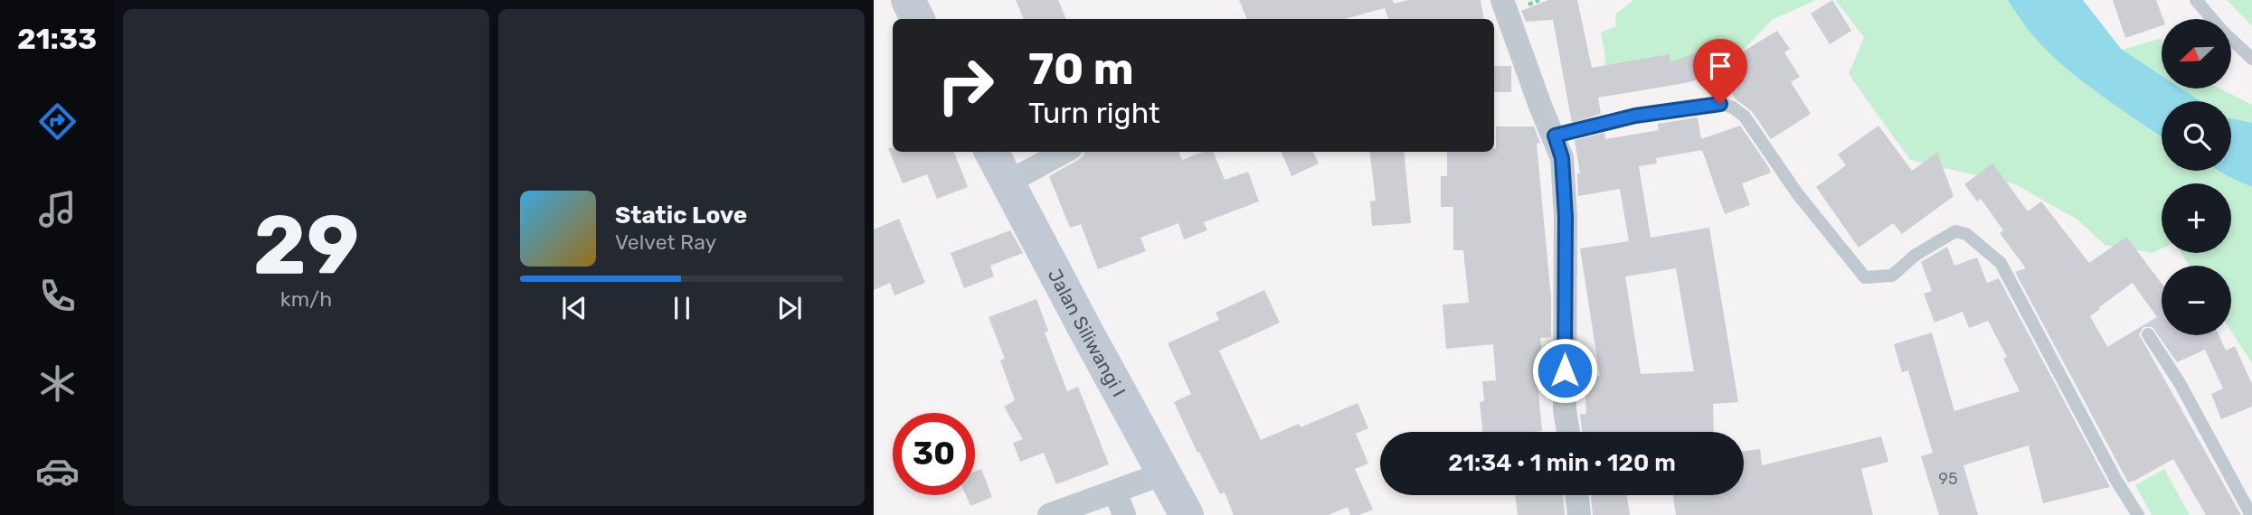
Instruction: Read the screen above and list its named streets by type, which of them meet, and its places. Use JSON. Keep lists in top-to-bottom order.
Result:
{
  "streets": {
    "main road": ["Jalan Siliwangi I"]
  },
  "house_numbers": ["95"],
  "north": "bottom left",
  "page": {
    "tabs": "21:33",
    "tile": ["29", "km/h"],
    "map_buttons": ["+", "−"],
    "turn": ["70 m", "Turn right"],
    "song": ["Static Love", "Velvet Ray"],
    "limit": "30",
    "trip": "21:34 · 1 min · 120 m"
  }
}
